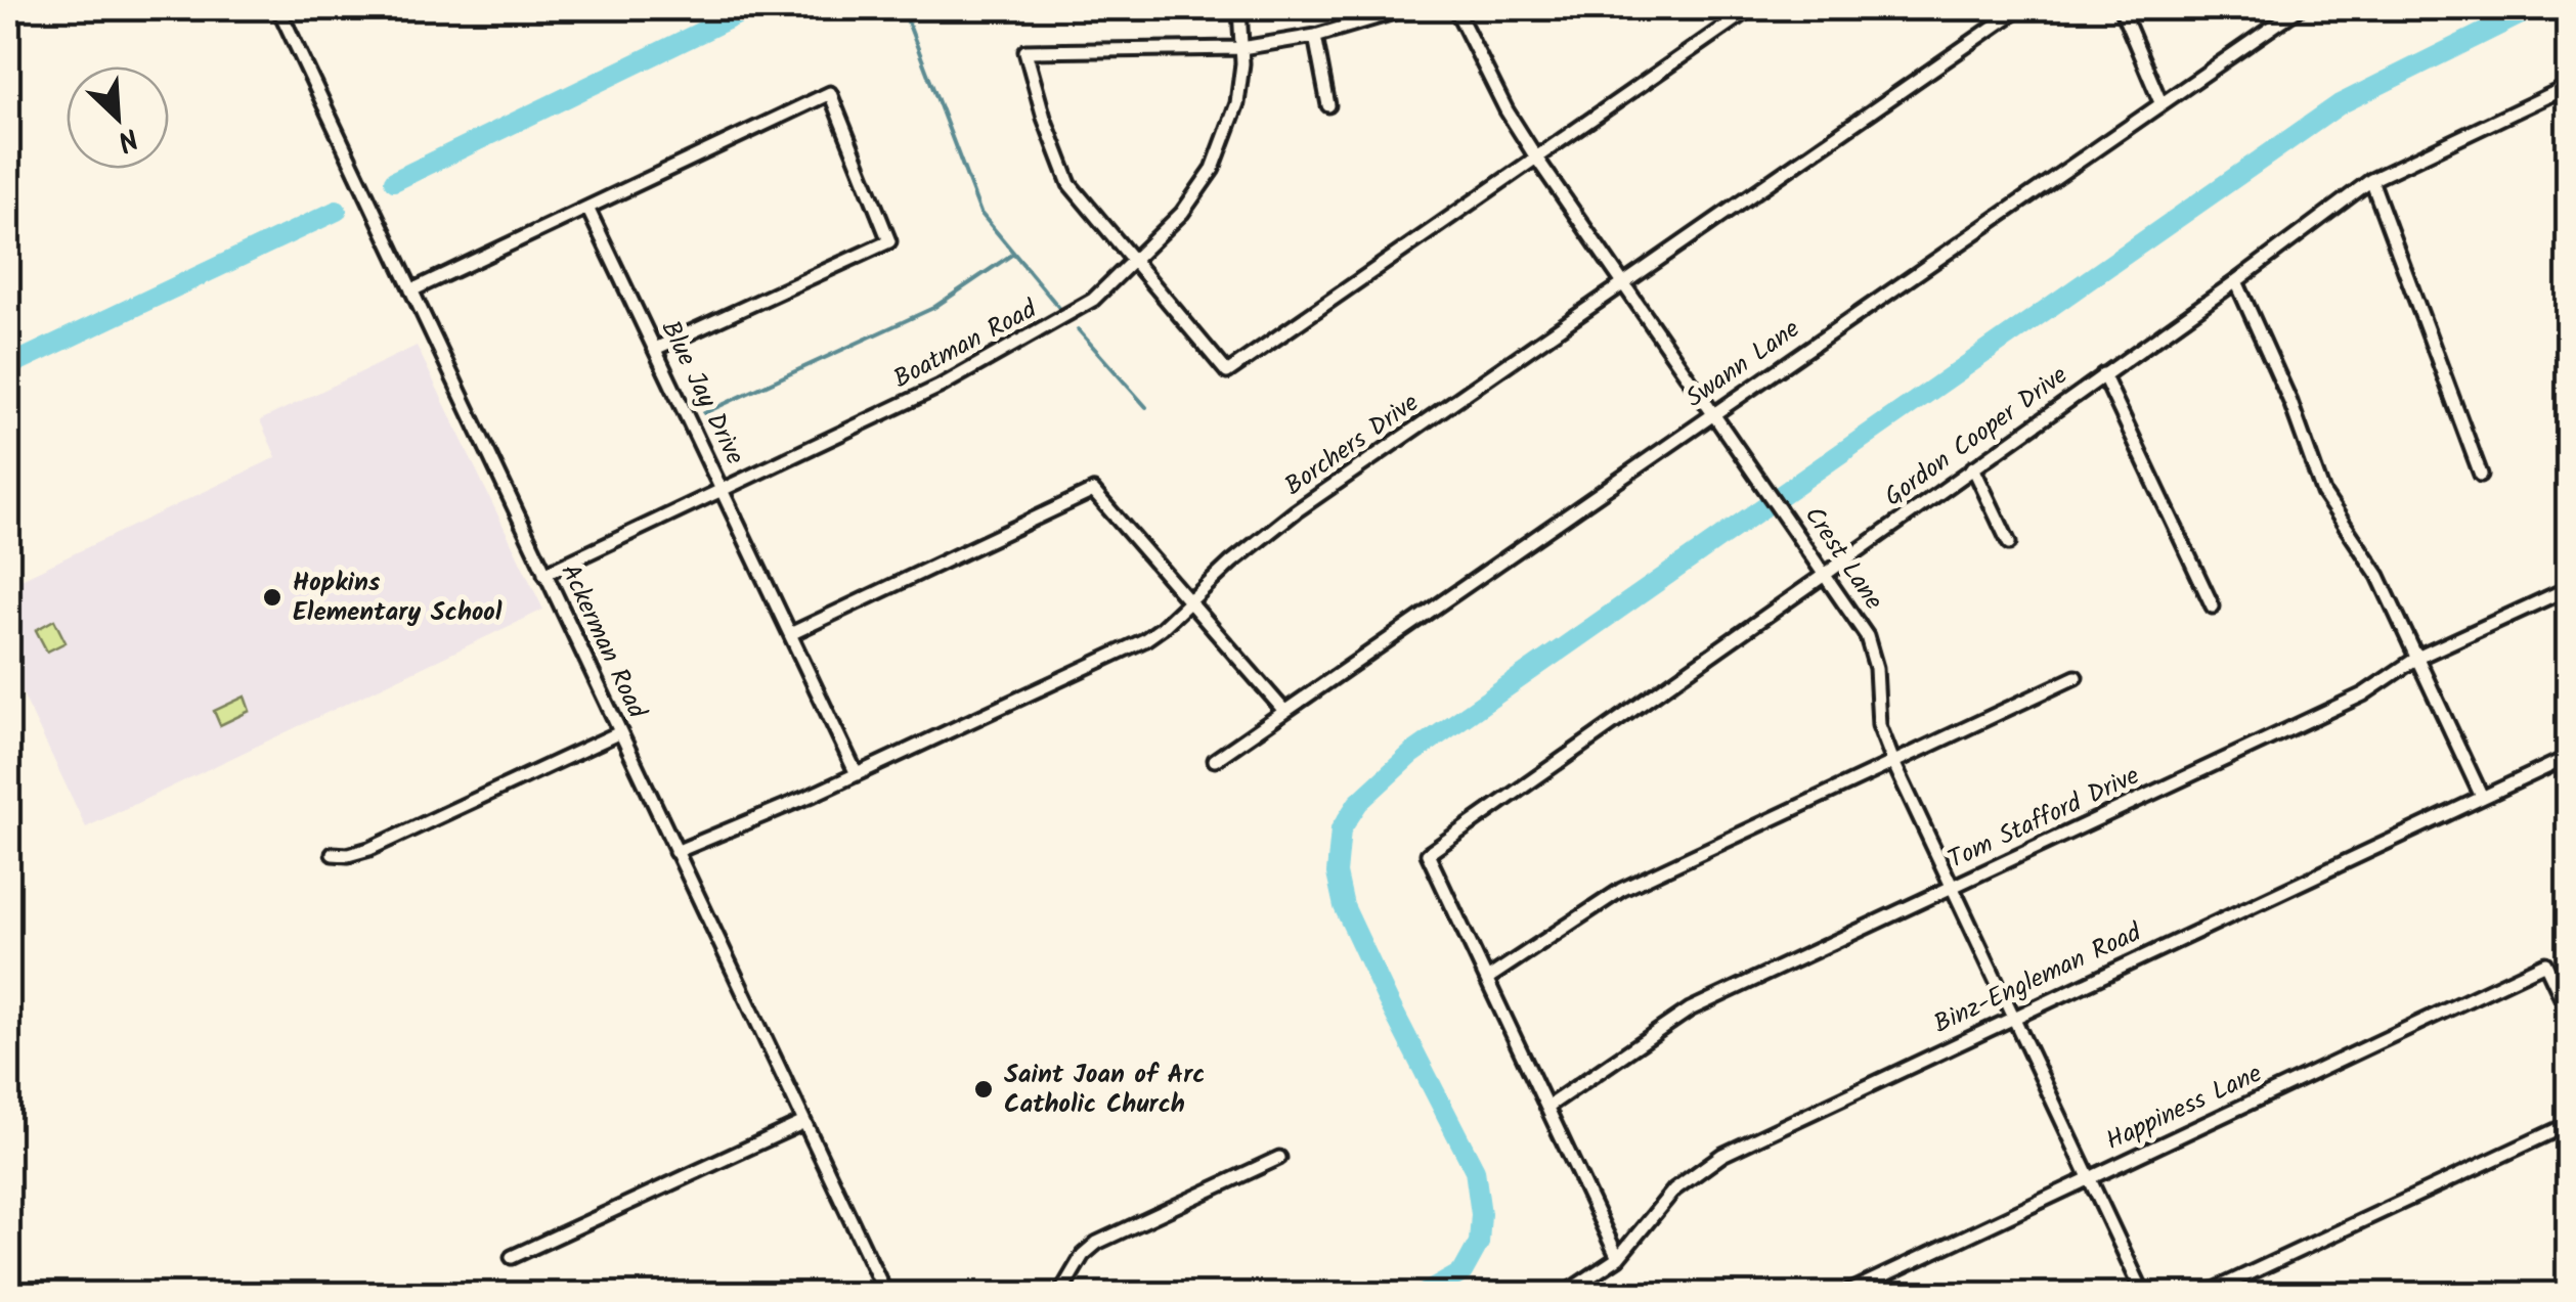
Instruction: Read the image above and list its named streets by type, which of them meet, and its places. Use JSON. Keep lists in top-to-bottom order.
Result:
{
  "streets": {
    "street": [
      "Boatman Road",
      "Swann Lane",
      "Blue Jay Drive",
      "Gordon Cooper Drive",
      "Borchers Drive",
      "Crest Lane",
      "Ackerman Road",
      "Tom Stafford Drive",
      "Binz-Engleman Road",
      "Happiness Lane"
    ]
  },
  "crossings": [
    ["Boatman Road", "Blue Jay Drive"],
    ["Boatman Road", "Ackerman Road"],
    ["Swann Lane", "Crest Lane"],
    ["Blue Jay Drive", "Borchers Drive"],
    ["Gordon Cooper Drive", "Crest Lane"],
    ["Borchers Drive", "Crest Lane"],
    ["Borchers Drive", "Ackerman Road"],
    ["Crest Lane", "Tom Stafford Drive"],
    ["Crest Lane", "Binz-Engleman Road"],
    ["Crest Lane", "Happiness Lane"]
  ],
  "places": ["Hopkins Elementary School", "Saint Joan of Arc Catholic Church"],
  "north": "bottom right"
}
